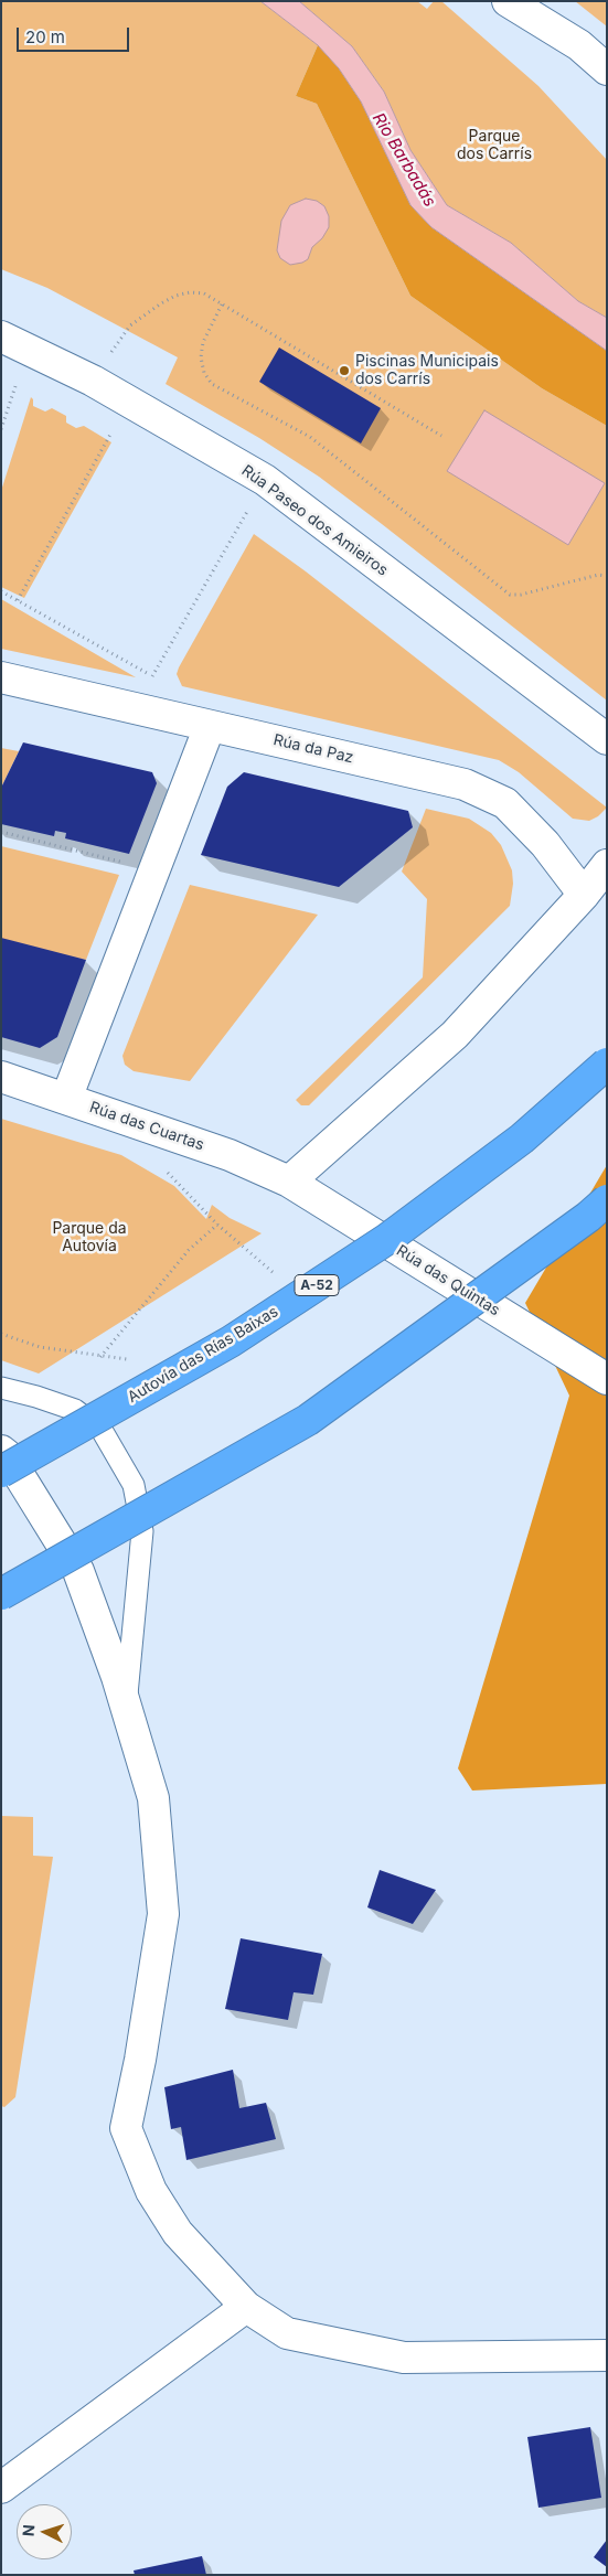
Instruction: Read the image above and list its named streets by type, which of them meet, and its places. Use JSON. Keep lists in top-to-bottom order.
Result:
{
  "streets": {
    "highway": ["A-52", "Autovía das Rías Baixas"],
    "street": [
      "Rúa Paseo dos Amieiros",
      "Rúa da Paz",
      "Rúa das Cuartas",
      "Rúa das Quintas"
    ]
  },
  "crossings": [
    ["Rúa das Cuartas", "Rúa das Quintas"]
  ],
  "water": ["Rio Barbadás"],
  "parks": ["Parque dos Carrís", "Parque da Autovía"],
  "places": ["Piscinas Municipais dos Carrís"],
  "scale_bar": "20 m",
  "north": "left"
}
